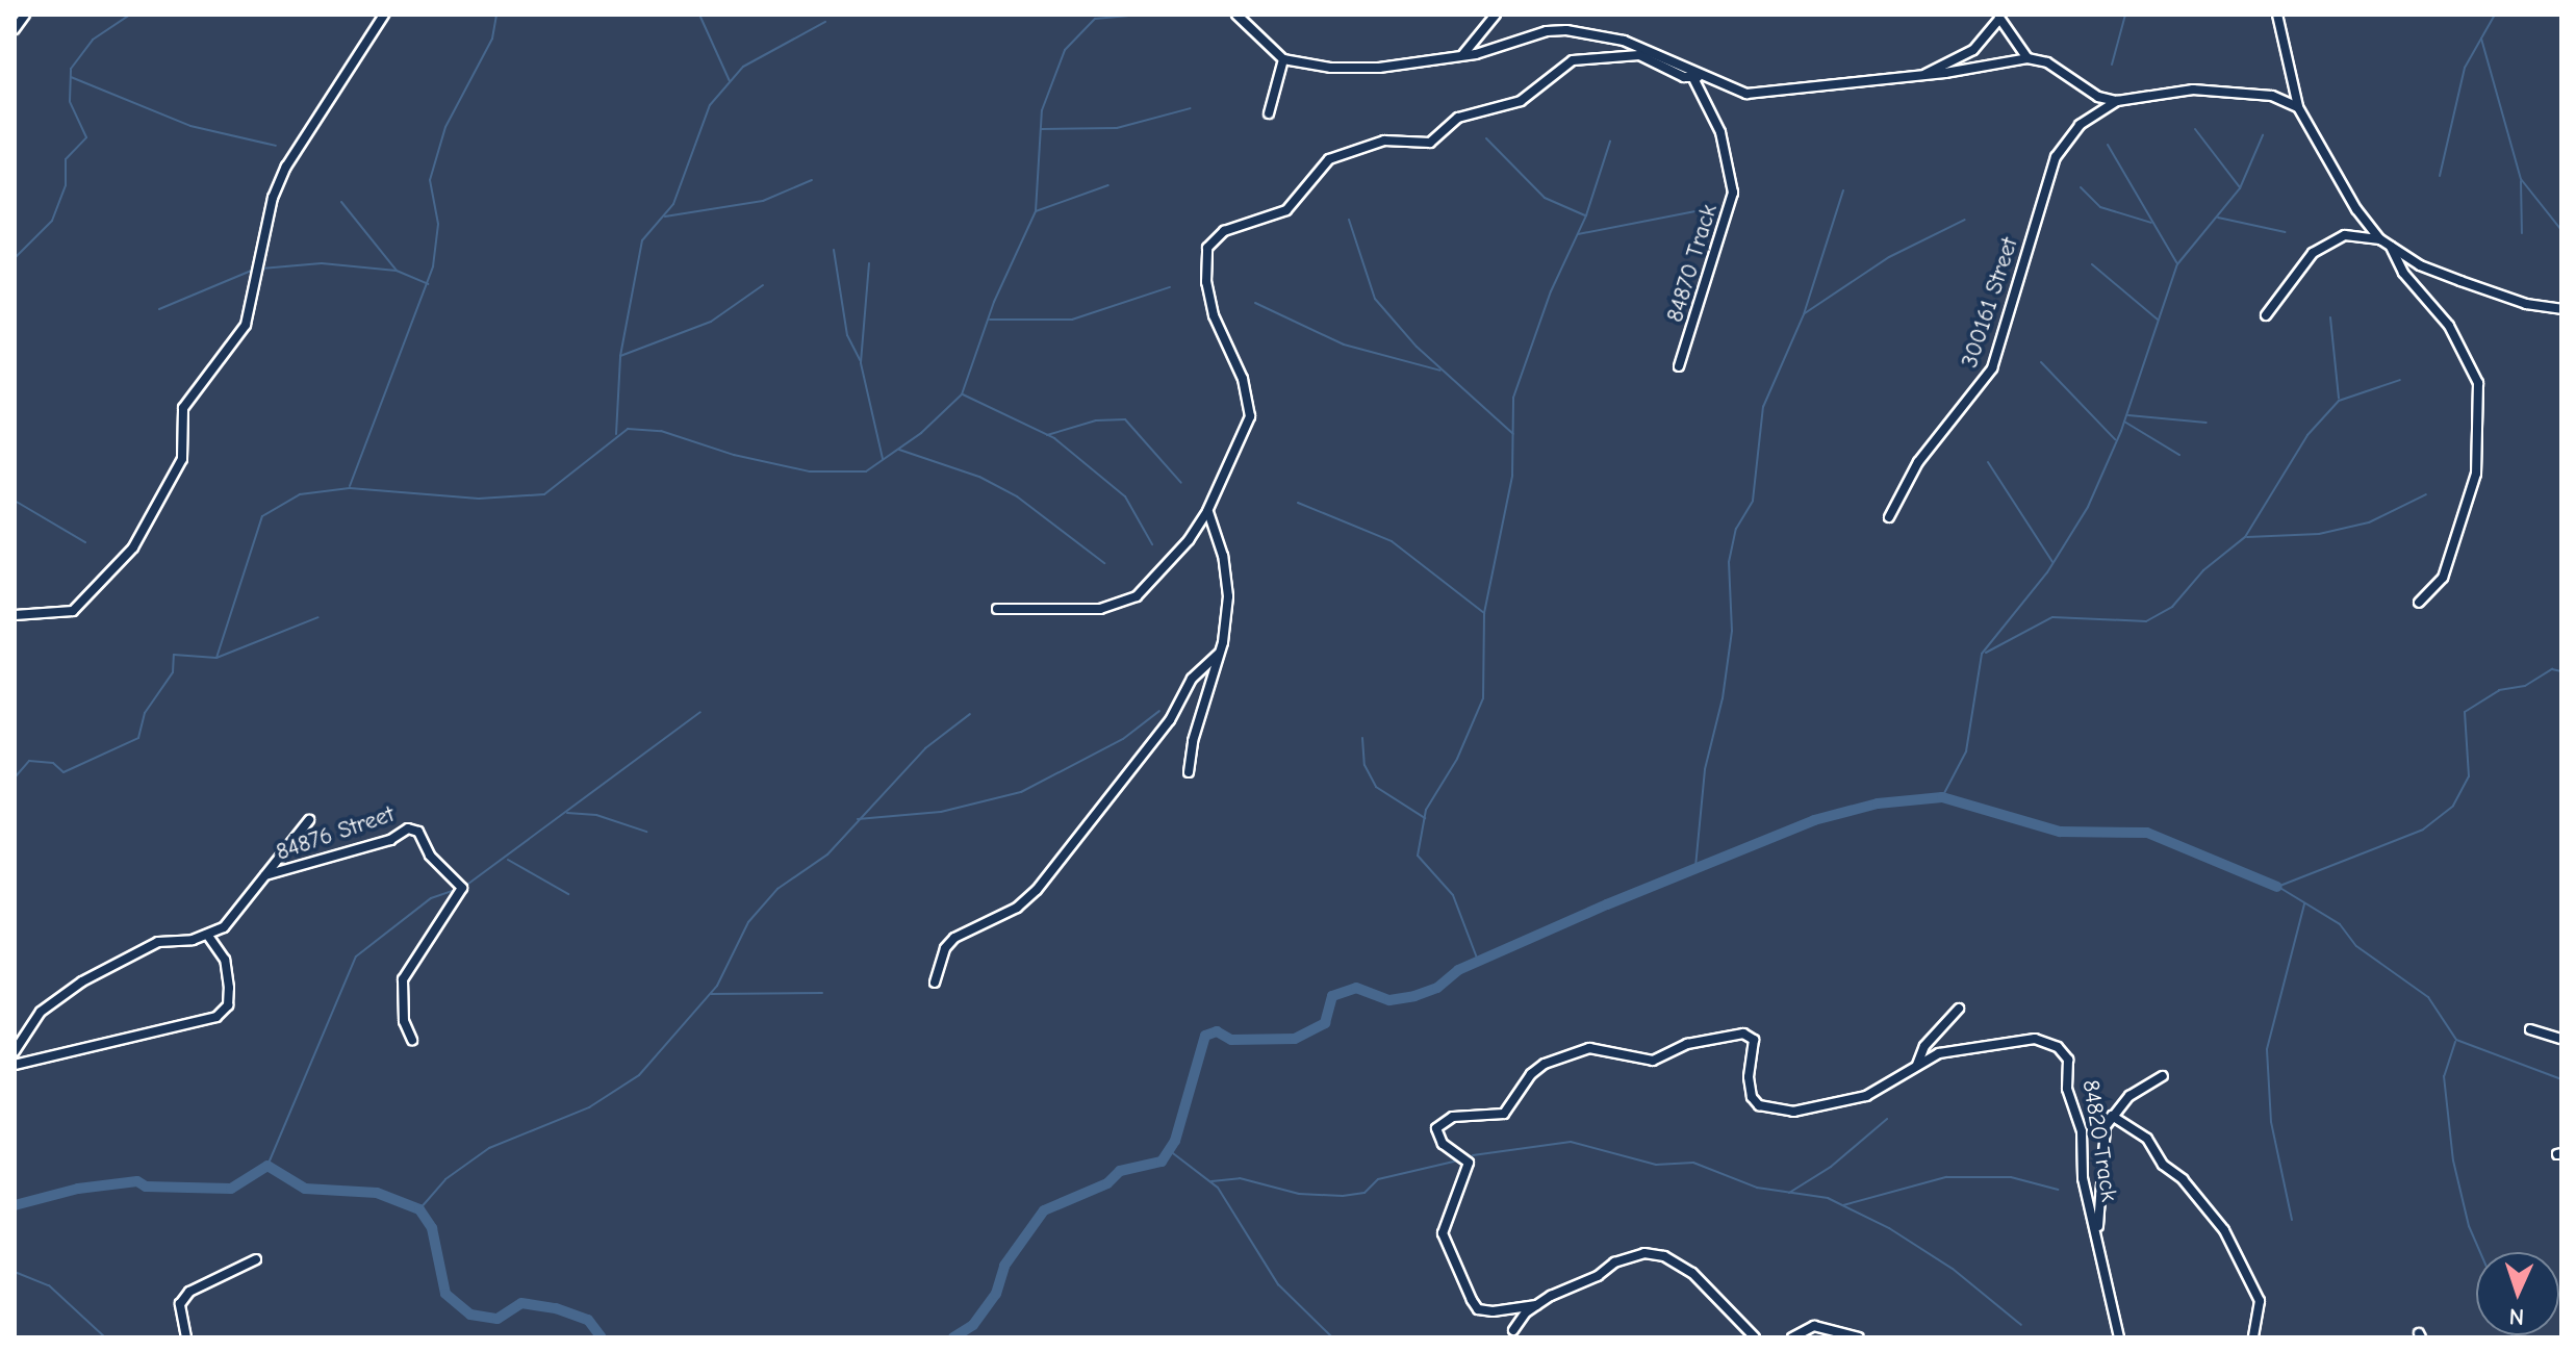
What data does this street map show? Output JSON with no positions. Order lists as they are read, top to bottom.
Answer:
{
  "streets": {
    "street": [
      "84870 Track",
      "300161 Street",
      "84876 Street",
      "84820 Track"
    ]
  },
  "north": "bottom"
}
